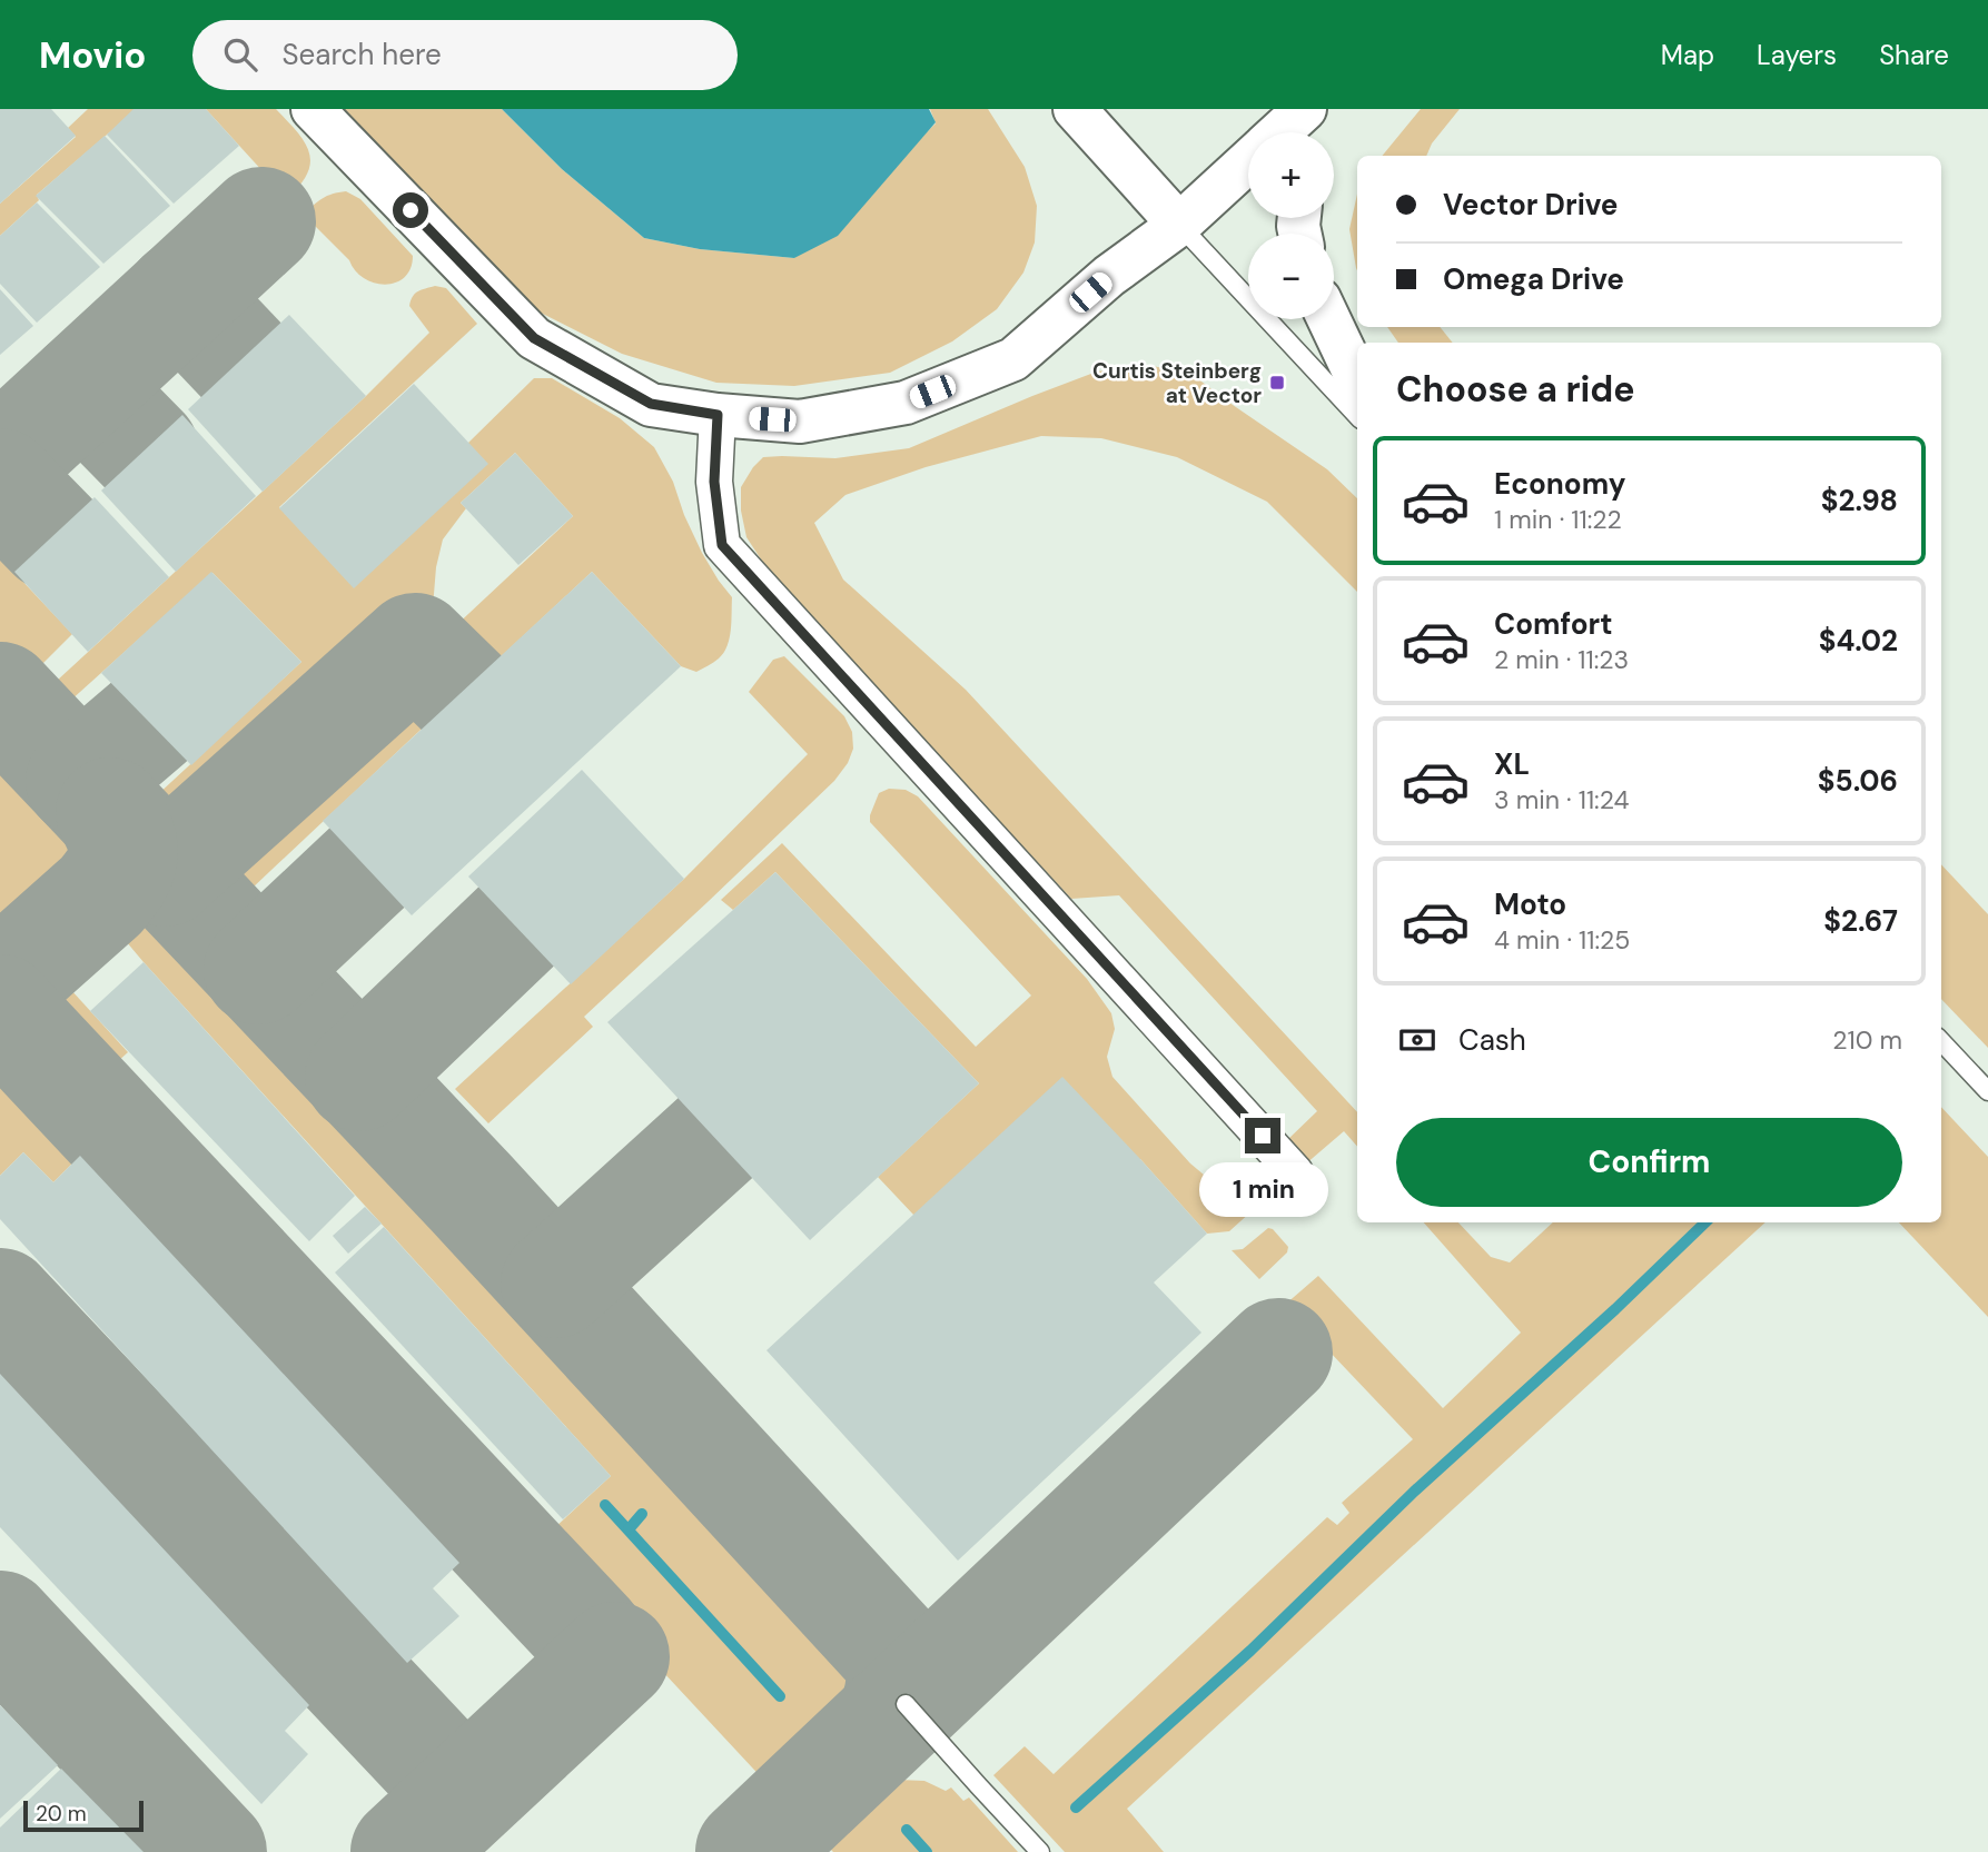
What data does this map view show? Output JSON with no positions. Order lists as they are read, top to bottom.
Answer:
{
  "places": {
    "transit": ["Curtis Steinberg at Vector"]
  },
  "scale_bar": "20 m",
  "page": {
    "header": "Movio",
    "search": "Search here",
    "nav": ["Map", "Layers", "Share"],
    "map_buttons": ["+", "−"],
    "banner": ["Vector Drive", "Omega Drive"],
    "heading": "Choose a ride",
    "list": [
      {
        "name": "Economy",
        "note": "1 min · 11:22",
        "value": "$2.98"
      },
      {
        "name": "Comfort",
        "note": "2 min · 11:23",
        "value": "$4.02"
      },
      {
        "name": "XL",
        "note": "3 min · 11:24",
        "value": "$5.06"
      },
      {
        "name": "Moto",
        "note": "4 min · 11:25",
        "value": "$2.67"
      }
    ],
    "pay": ["Cash", "210 m"],
    "buttons": "Confirm",
    "bubble": "1 min",
    "scale": "20 m"
  }
}
